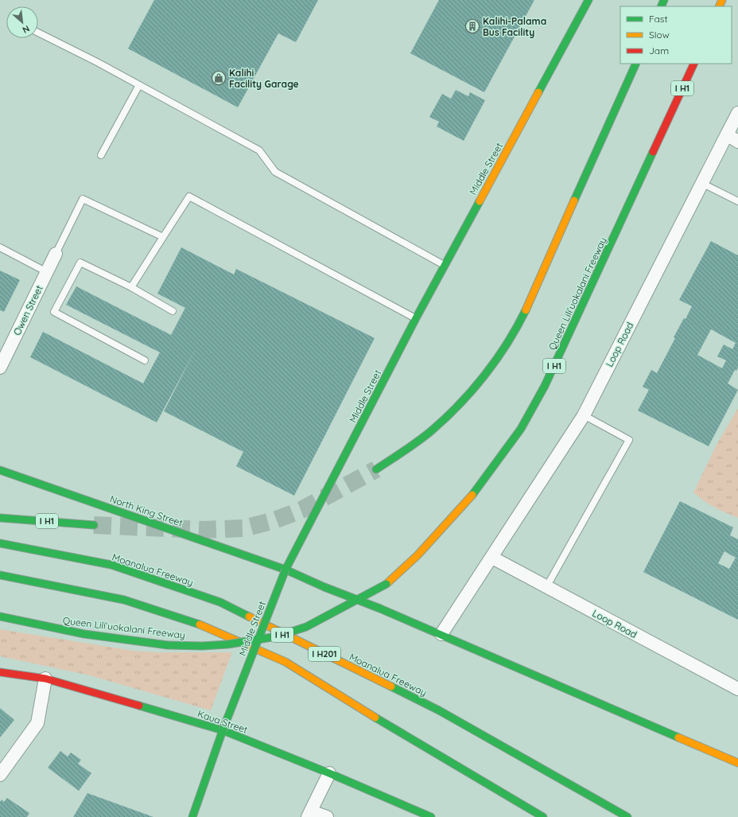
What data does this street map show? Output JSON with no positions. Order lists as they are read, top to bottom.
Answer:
{
  "streets": {
    "main road": [
      "I H1",
      "Middle Street",
      "Queen Liliʻuokalani Freeway",
      "North King Street",
      "Moanalua Freeway",
      "I H201",
      "Kaua Street"
    ],
    "street": ["Owen Street", "Loop Road"]
  },
  "crossings": [
    ["Middle Street", "North King Street"],
    ["Middle Street", "Kaua Street"],
    ["Loop Road", "North King Street"]
  ],
  "places": {
    "building": ["Kalihi-Palama Bus Facility"],
    "shop": ["Kalihi Facility Garage"]
  },
  "legend": ["Fast", "Slow", "Jam"],
  "north": "bottom right"
}
